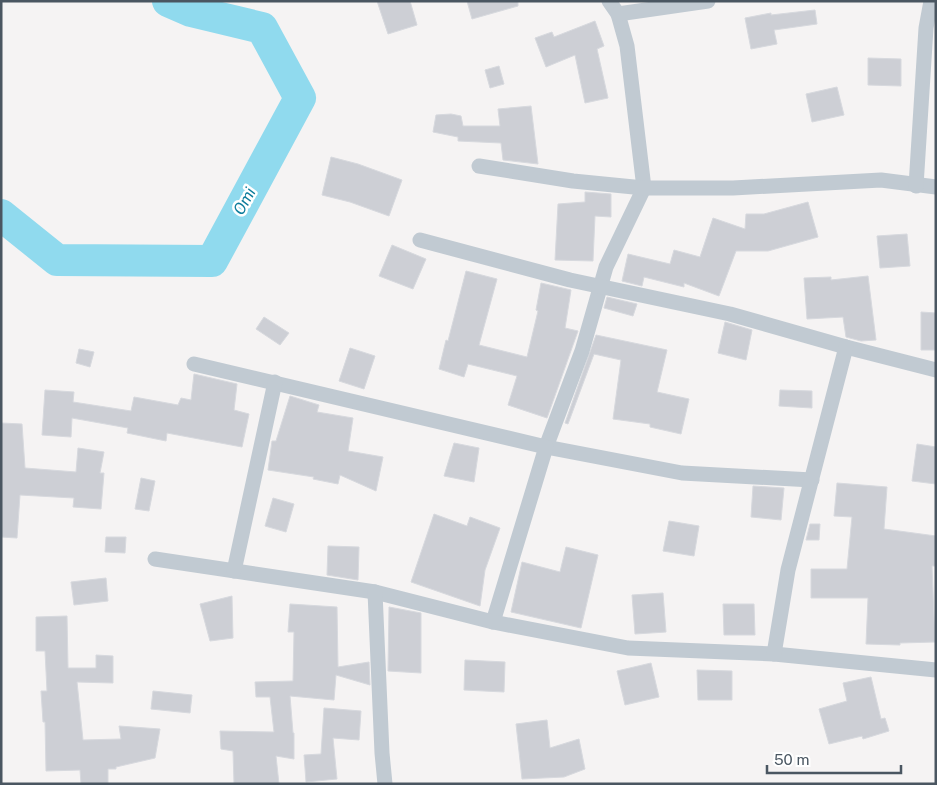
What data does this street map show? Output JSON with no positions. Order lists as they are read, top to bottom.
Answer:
{
  "water": ["Omi"],
  "scale_bar": "50 m"
}
